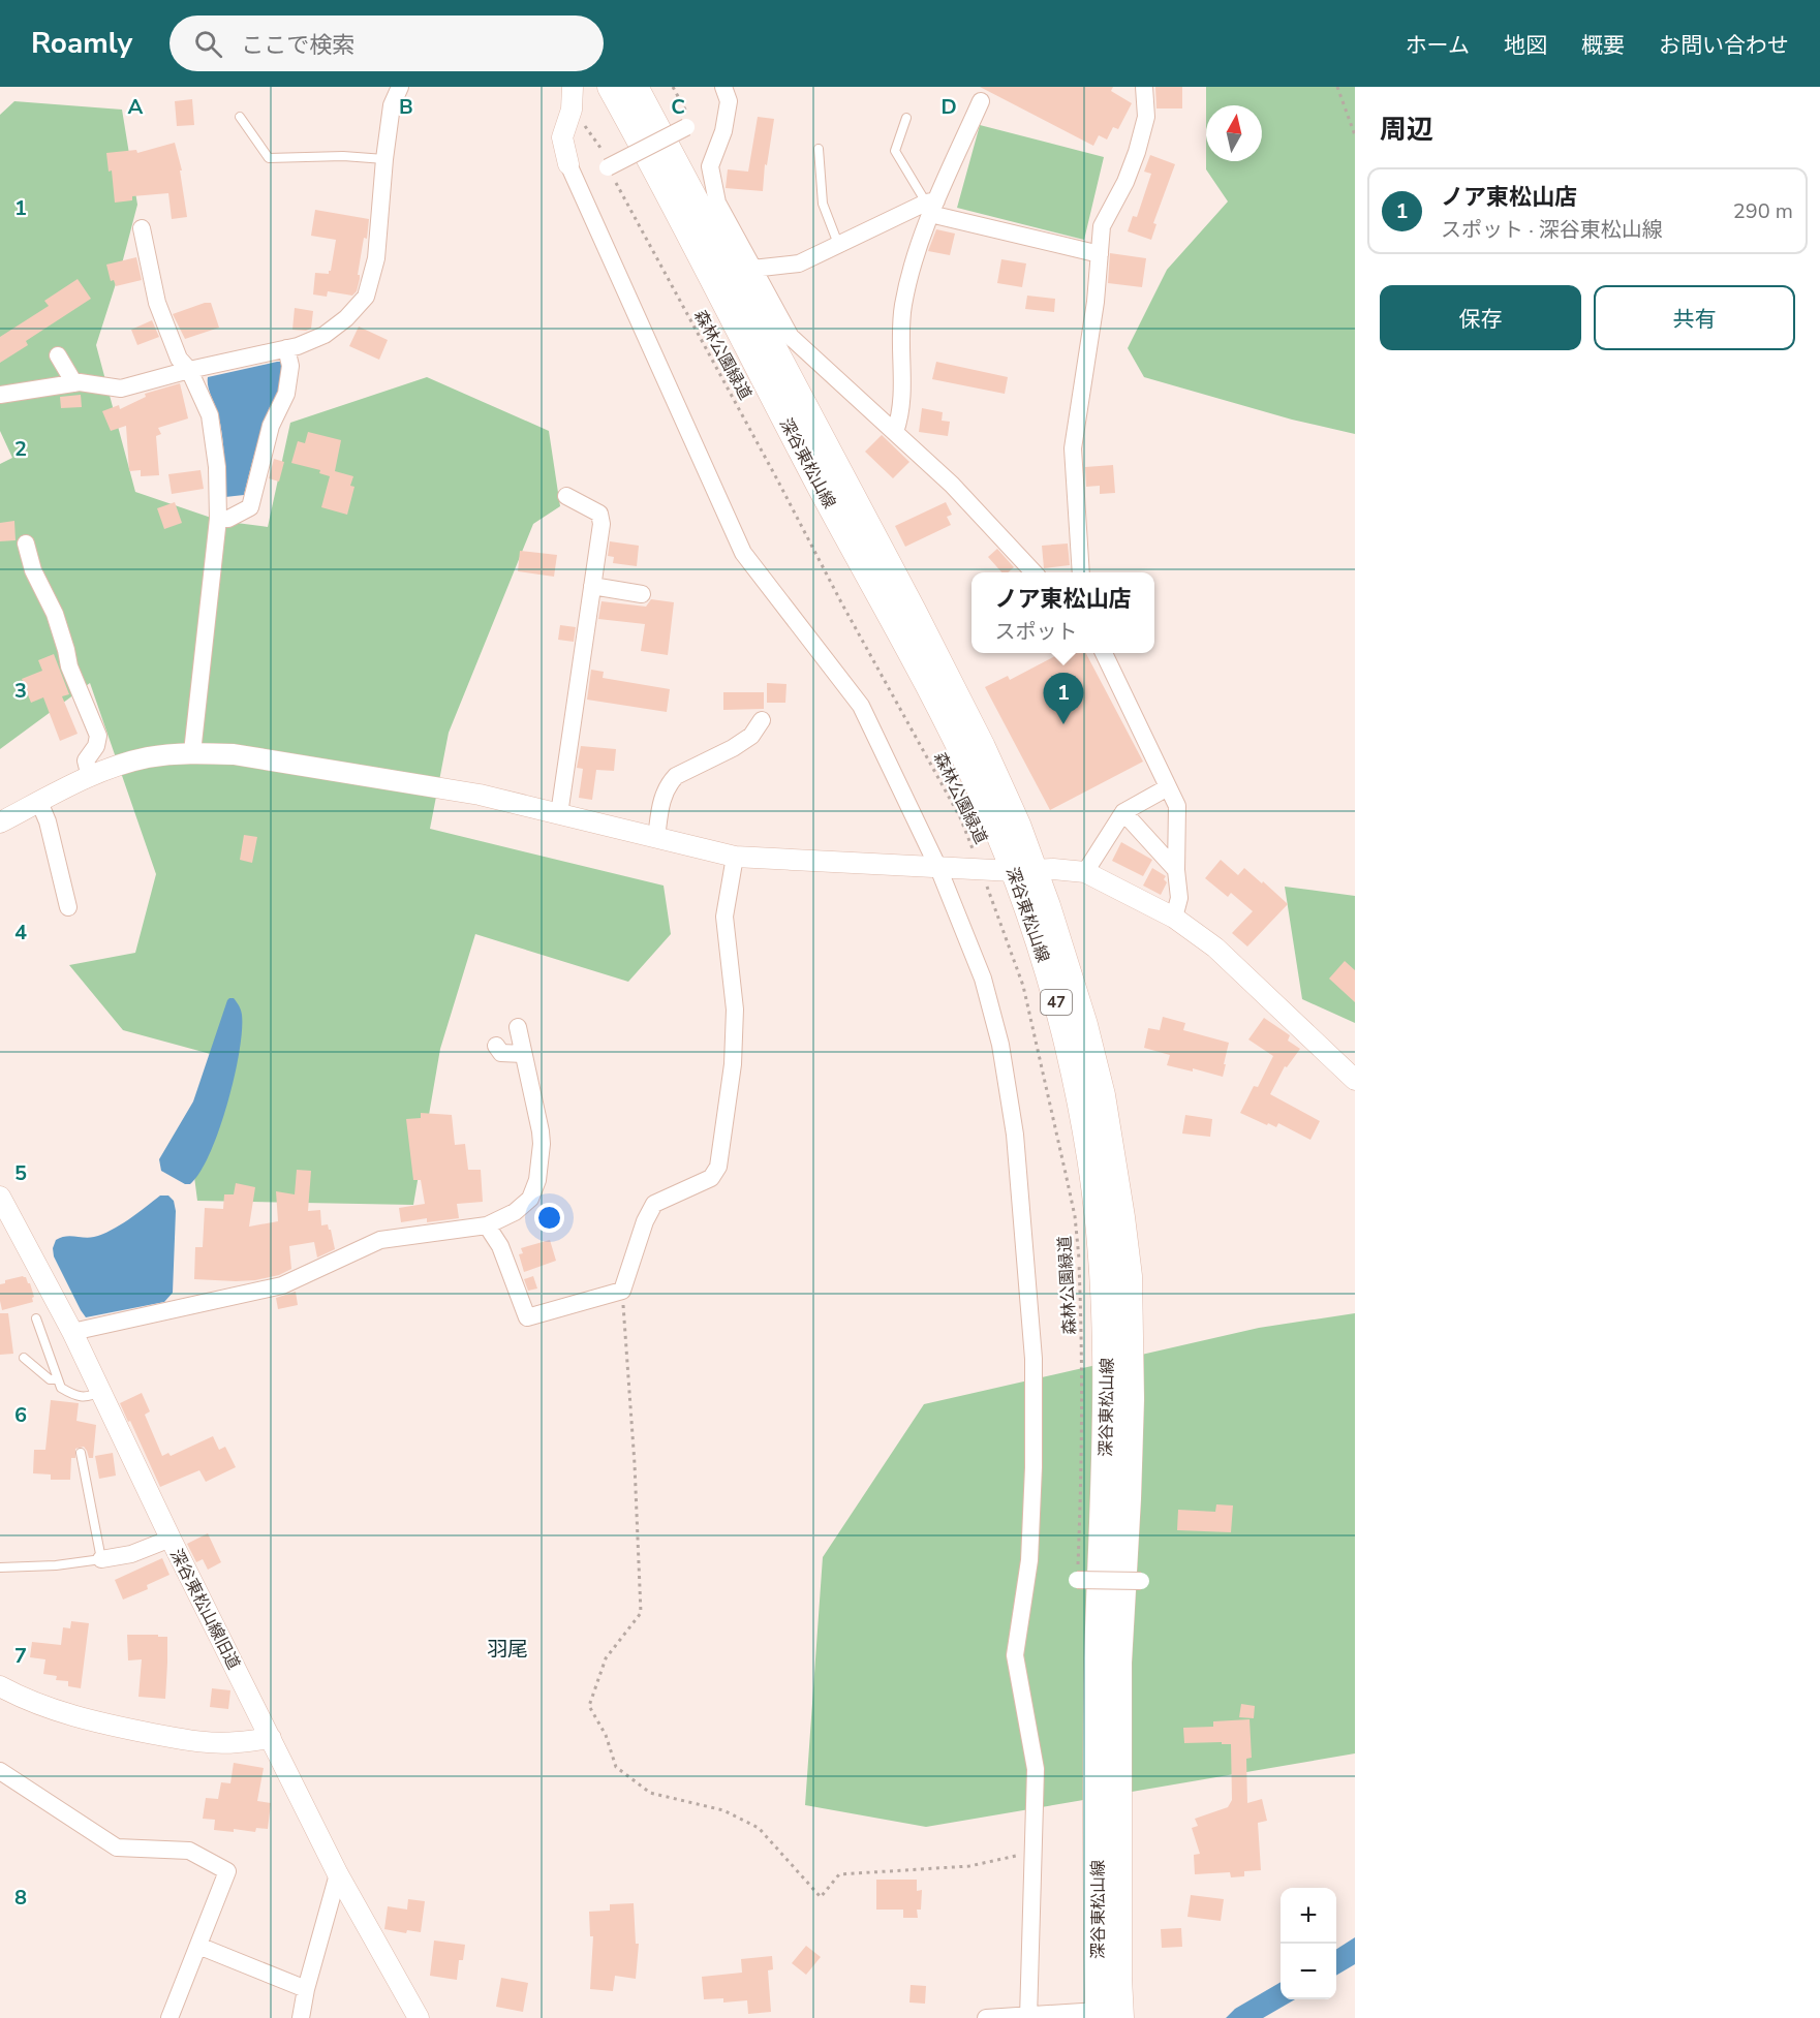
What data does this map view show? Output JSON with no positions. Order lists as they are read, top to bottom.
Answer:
{
  "streets": {
    "main road": ["深谷東松山線", "47"],
    "street": ["深谷東松山線旧道"],
    "path": ["森林公園緑道"]
  },
  "districts": ["羽尾"],
  "north": "top",
  "page": {
    "header": "Roamly",
    "search": "ここで検索",
    "nav": [
      "ホーム",
      "地図",
      "概要",
      "お問い合わせ"
    ],
    "heading": "周辺",
    "list": [
      {
        "mark": "1",
        "name": "ノア東松山店",
        "note": "スポット · 深谷東松山線",
        "value": "290 m"
      }
    ],
    "buttons": ["保存", "共有"],
    "popup": ["ノア東松山店", "スポット"],
    "pins": "1",
    "map_buttons": ["+", "−"]
  },
  "grid": {
    "columns": [
      "A",
      "B",
      "C",
      "D"
    ],
    "rows": [
      "1",
      "2",
      "3",
      "4",
      "5",
      "6",
      "7",
      "8"
    ]
  }
}
